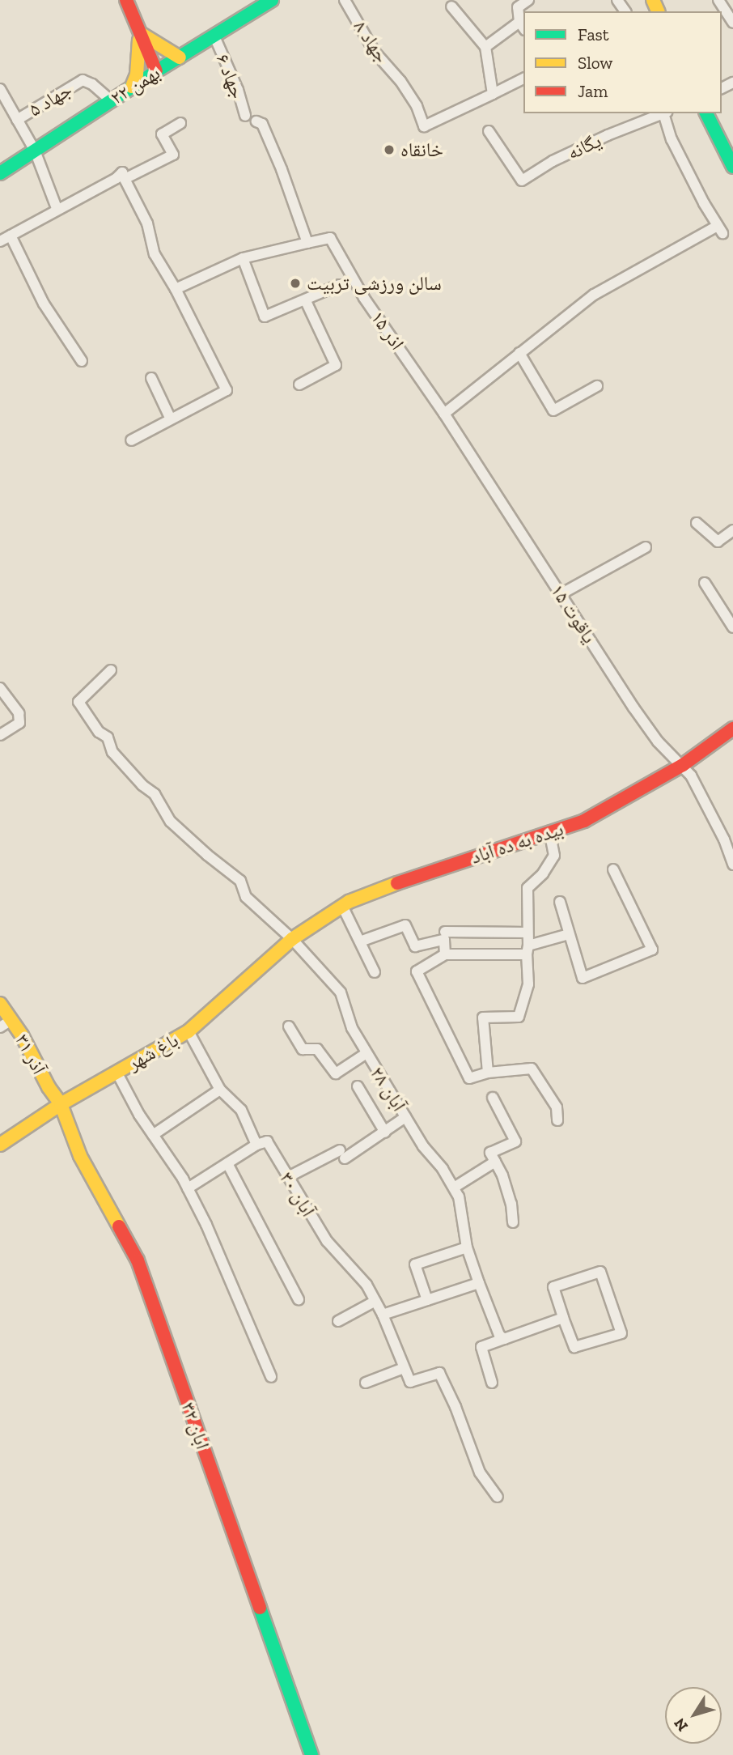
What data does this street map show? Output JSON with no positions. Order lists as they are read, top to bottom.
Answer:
{
  "streets": {
    "main road": [
      "۲۲ بهمن",
      "بیده به ده آباد",
      "باغ شهر",
      "آذر ۳۱",
      "ابان ۳۲"
    ],
    "street": [
      "جهاد ۸",
      "جهاد ۶",
      "جهاد ۵",
      "یگانه",
      "اذر ۱۵",
      "یاقوت ۱۵",
      "آبان ۲۸",
      "آبان ۳۰"
    ]
  },
  "crossings": [
    ["جهاد ۶", "۲۲ بهمن"],
    ["۲۲ بهمن", "جهاد ۵"],
    ["اذر ۱۵", "یاقوت ۱۵"],
    ["یاقوت ۱۵", "بیده به ده آباد"],
    ["بیده به ده آباد", "باغ شهر"],
    ["بیده به ده آباد", "آبان ۲۸"],
    ["باغ شهر", "آذر ۳۱"],
    ["باغ شهر", "آبان ۲۸"],
    ["باغ شهر", "ابان ۳۲"],
    ["آذر ۳۱", "ابان ۳۲"]
  ],
  "places": ["خانقاه", "سالن ورزشی تربیت"],
  "legend": ["Fast", "Slow", "Jam"],
  "north": "bottom left"
}
